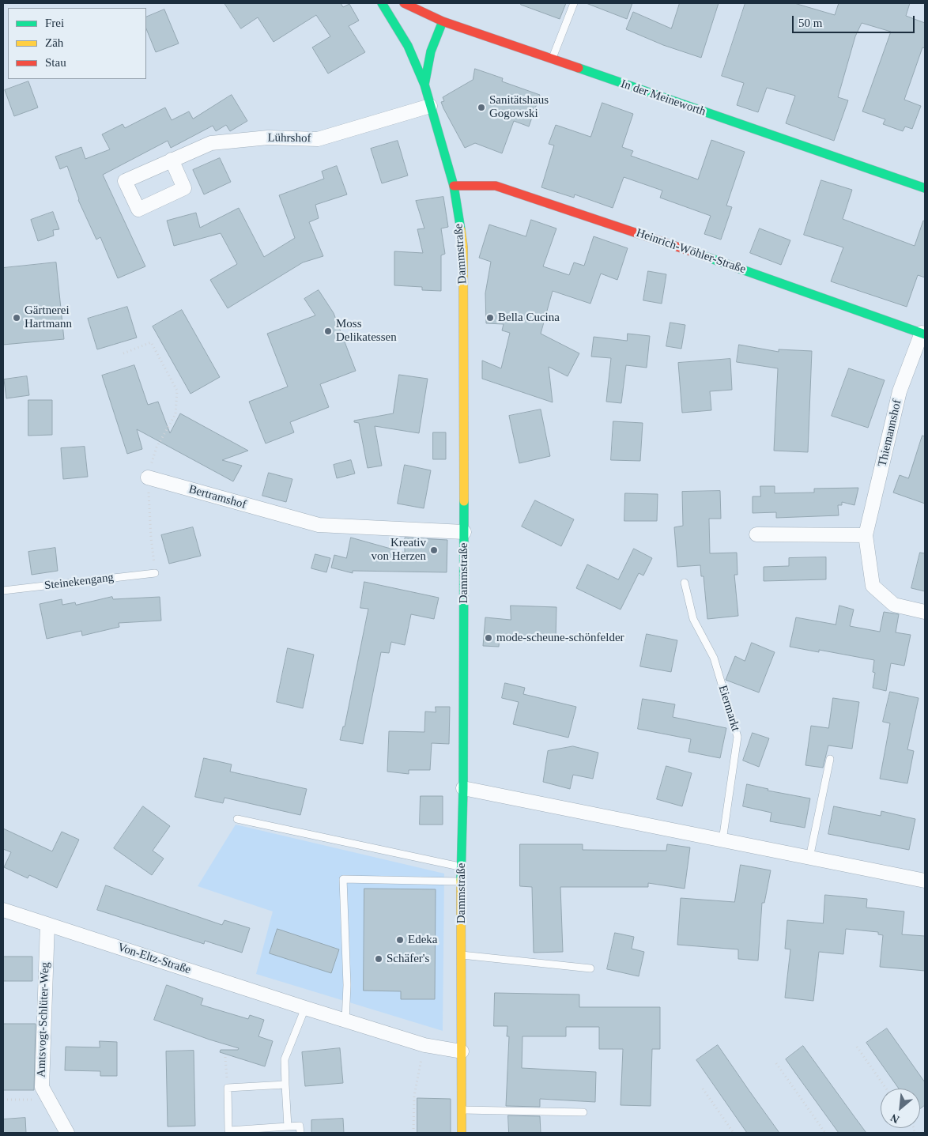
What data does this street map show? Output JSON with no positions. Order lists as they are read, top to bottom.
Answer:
{
  "streets": {
    "main road": ["In der Meineworth", "Heinrich-Wöhler-Straße", "Dammstraße"],
    "street": [
      "Lührshof",
      "Thiemannshof",
      "Bertramshof",
      "Von-Eltz-Straße",
      "Amtsvogt-Schlüter-Weg"
    ],
    "lane": ["Steinekengang", "Eiermarkt"]
  },
  "crossings": [
    ["In der Meineworth", "Dammstraße"],
    ["Lührshof", "Dammstraße"],
    ["Heinrich-Wöhler-Straße", "Dammstraße"],
    ["Heinrich-Wöhler-Straße", "Thiemannshof"],
    ["Dammstraße", "Bertramshof"],
    ["Dammstraße", "Von-Eltz-Straße"],
    ["Von-Eltz-Straße", "Amtsvogt-Schlüter-Weg"]
  ],
  "places": [
    "Sanitätshaus Gogowski",
    "Gärtnerei Hartmann",
    "Bella Cucina",
    "Moss Delikatessen",
    "Kreativ von Herzen",
    "mode-scheune-schönfelder",
    "Edeka",
    "Schäfer's"
  ],
  "legend": ["Frei", "Zäh", "Stau"],
  "scale_bar": "50 m",
  "north": "bottom left"
}
